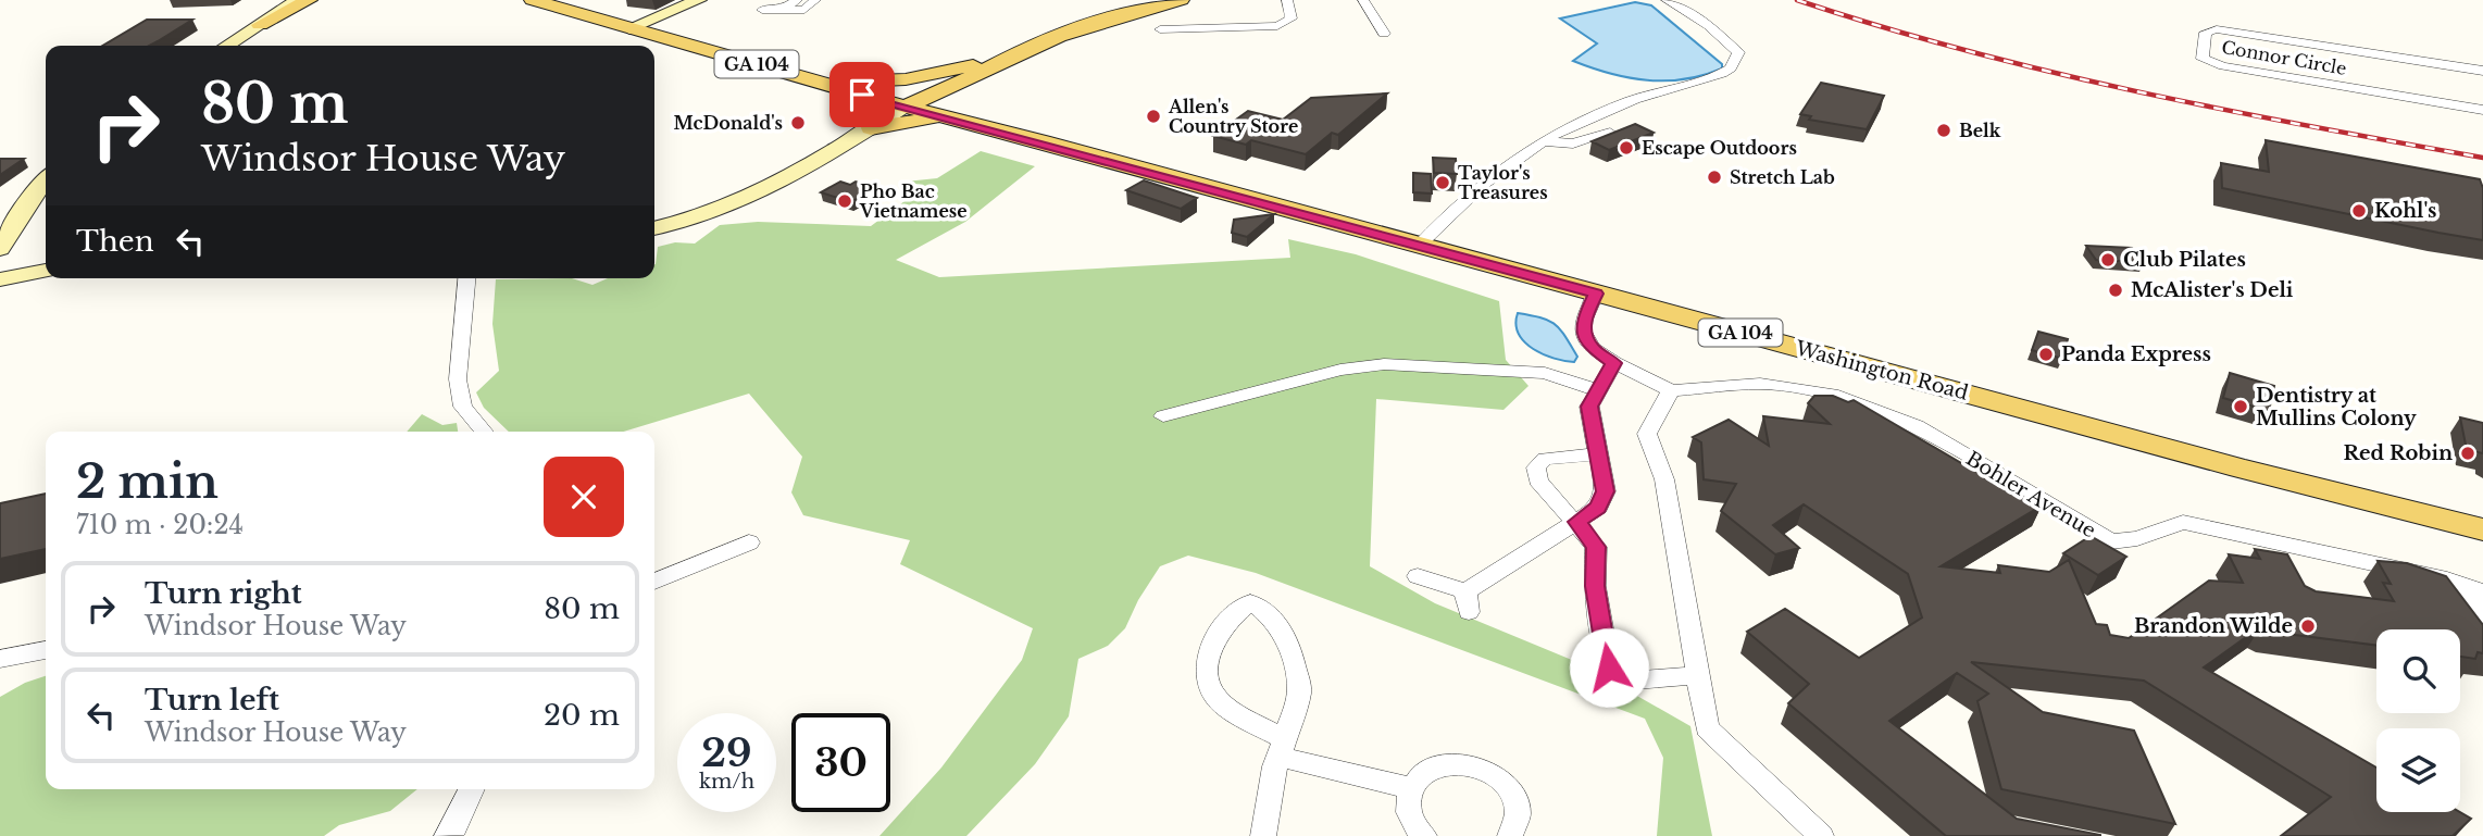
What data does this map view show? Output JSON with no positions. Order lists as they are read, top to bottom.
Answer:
{
  "streets": {
    "main road": ["GA 104", "Washington Road"],
    "street": ["Connor Circle", "Bohler Avenue"]
  },
  "crossings": [
    ["Washington Road", "Bohler Avenue"]
  ],
  "places": [
    "Allen's Country Store",
    "McDonald's",
    "Belk",
    "Escape Outdoors",
    "Stretch Lab",
    "Taylor's Treasures",
    "Pho Bac Vietnamese",
    "Kohl's",
    "Club Pilates",
    "McAlister's Deli",
    "Panda Express",
    "Dentistry at Mullins Colony",
    "Red Robin",
    "Brandon Wilde"
  ],
  "page": {
    "turn": ["80 m", "Windsor House Way"],
    "then": "Then",
    "heading": ["2 min", "710 m · 20:24"],
    "list": [
      {
        "name": "Turn right",
        "note": "Windsor House Way",
        "value": "80 m"
      },
      {
        "name": "Turn left",
        "note": "Windsor House Way",
        "value": "20 m"
      }
    ],
    "speed": "29 km/h",
    "limit": "30"
  }
}
